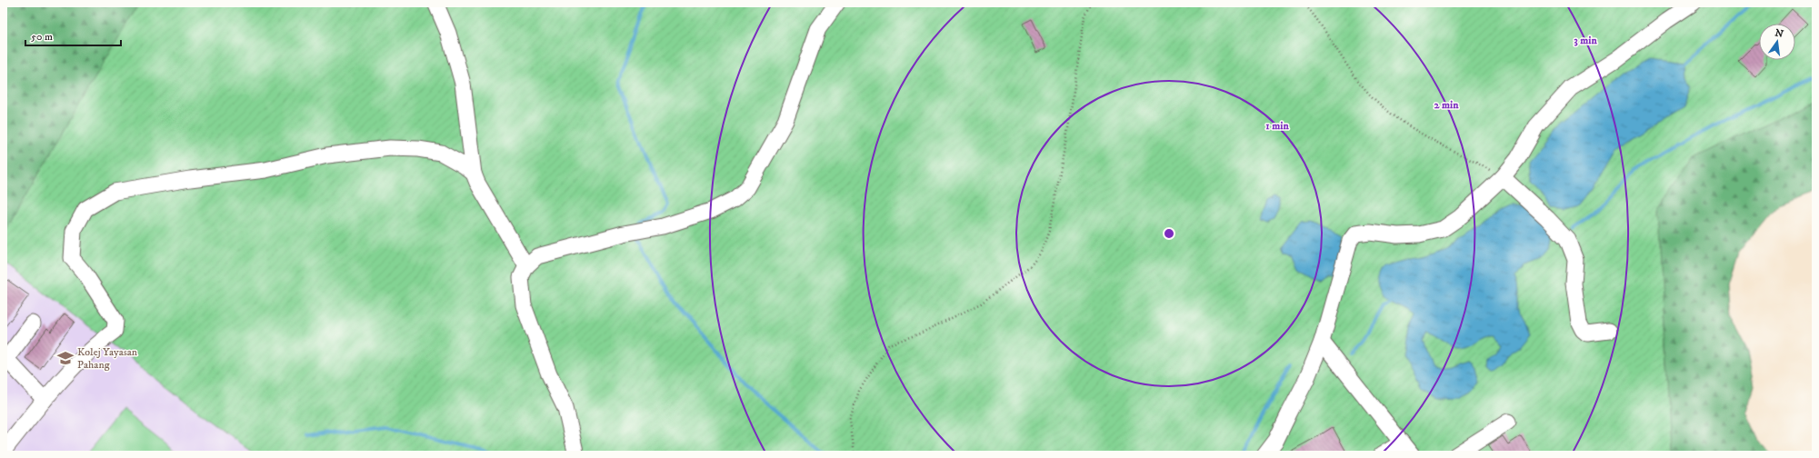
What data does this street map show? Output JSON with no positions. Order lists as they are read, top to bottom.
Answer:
{
  "places": {
    "school or university": ["Kolej Yayasan Pahang"]
  },
  "scale_bar": "50 m",
  "north": "top",
  "rings": ["3 min", "2 min", "1 min"]
}
